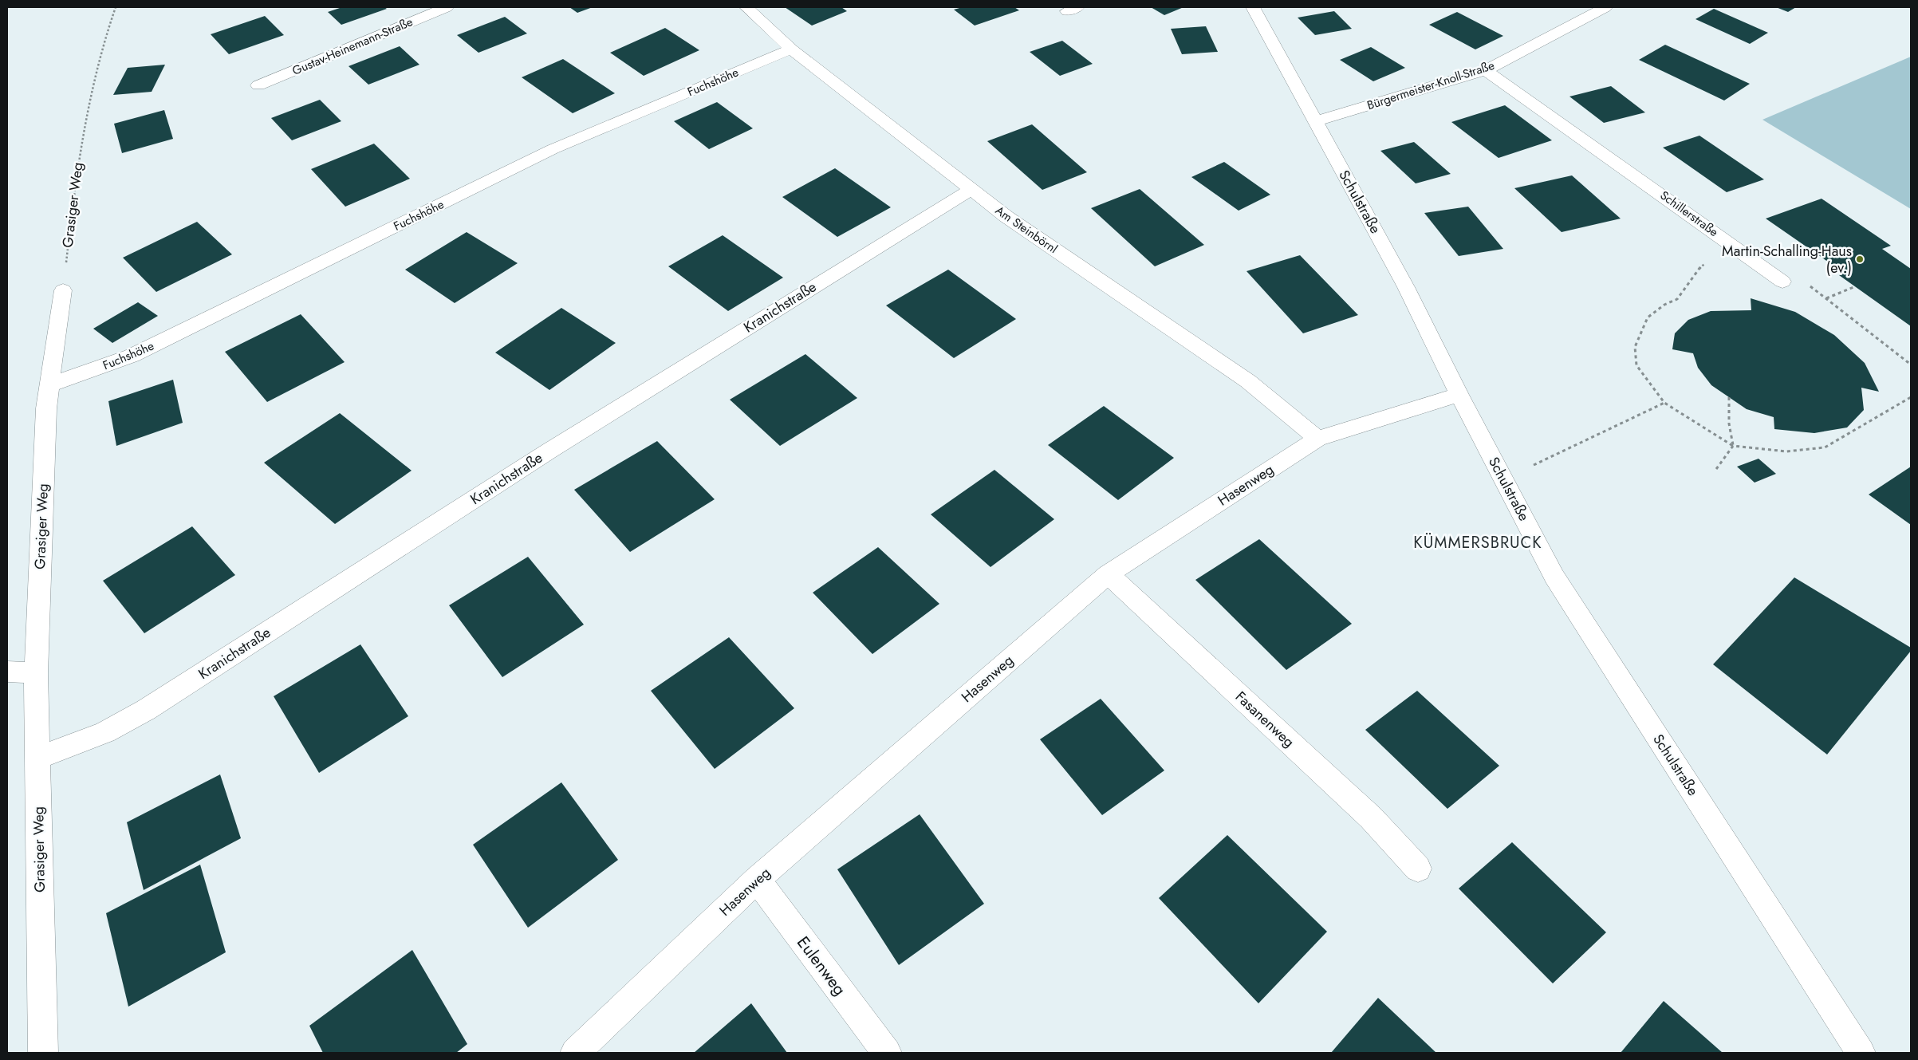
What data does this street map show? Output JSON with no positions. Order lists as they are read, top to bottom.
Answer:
{
  "streets": {
    "street": [
      "Gustav-Heinemann-Straße",
      "Fuchshöhe",
      "Bürgermeister-Knoll-Straße",
      "Schulstraße",
      "Grasiger Weg",
      "Schillerstraße",
      "Am Steinbörnl",
      "Kranichstraße",
      "Hasenweg",
      "Fasanenweg",
      "Eulenweg"
    ]
  },
  "crossings": [
    ["Fuchshöhe", "Grasiger Weg"],
    ["Fuchshöhe", "Am Steinbörnl"],
    ["Bürgermeister-Knoll-Straße", "Schulstraße"],
    ["Bürgermeister-Knoll-Straße", "Schillerstraße"],
    ["Schulstraße", "Hasenweg"],
    ["Grasiger Weg", "Kranichstraße"],
    ["Am Steinbörnl", "Kranichstraße"],
    ["Am Steinbörnl", "Hasenweg"],
    ["Hasenweg", "Fasanenweg"],
    ["Hasenweg", "Eulenweg"]
  ],
  "districts": ["KÜMMERSBRUCK"],
  "places": ["Martin-Schalling-Haus (ev.)"]
}
